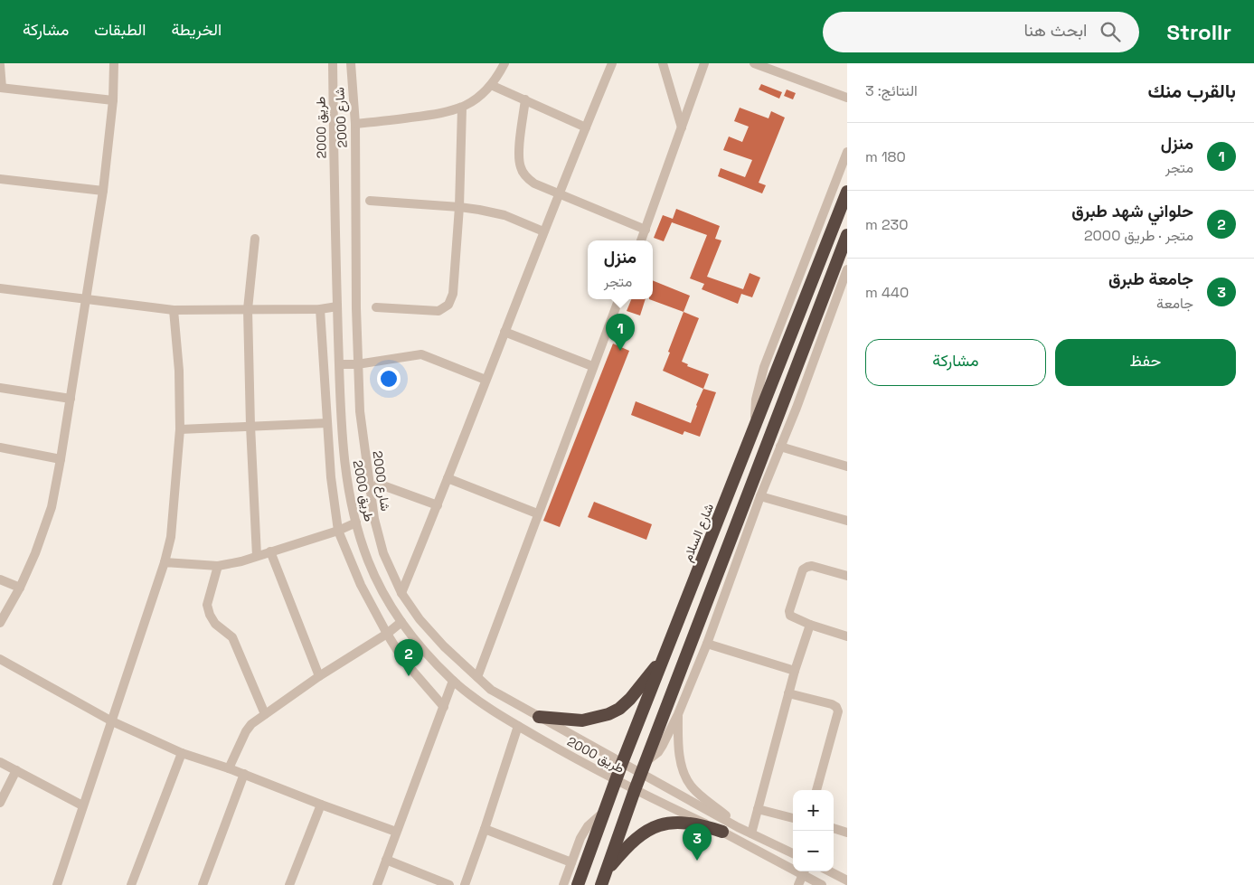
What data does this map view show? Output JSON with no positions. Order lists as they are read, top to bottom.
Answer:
{
  "streets": {
    "highway": ["شارع السلام"],
    "street": ["شارع 2000", "طريق 2000"]
  },
  "crossings": [
    ["شارع 2000", "شارع السلام"],
    ["طريق 2000", "شارع السلام"]
  ],
  "page": {
    "header": "Strollr",
    "search": "ابحث هنا",
    "nav": ["الخريطة", "الطبقات", "مشاركة"],
    "heading": ["بالقرب منك", "النتائج: 3"],
    "list": [
      {
        "mark": "1",
        "name": "منزل",
        "note": "متجر",
        "value": "180 m"
      },
      {
        "mark": "2",
        "name": "حلواني شهد طبرق",
        "note": "متجر · طريق 2000",
        "value": "230 m"
      },
      {
        "mark": "3",
        "name": "جامعة طبرق",
        "note": "جامعة",
        "value": "440 m"
      }
    ],
    "popup": ["منزل", "متجر"],
    "pins": ["1", "2", "3"],
    "buttons": ["حفظ", "مشاركة"],
    "map_buttons": ["+", "−"]
  }
}
